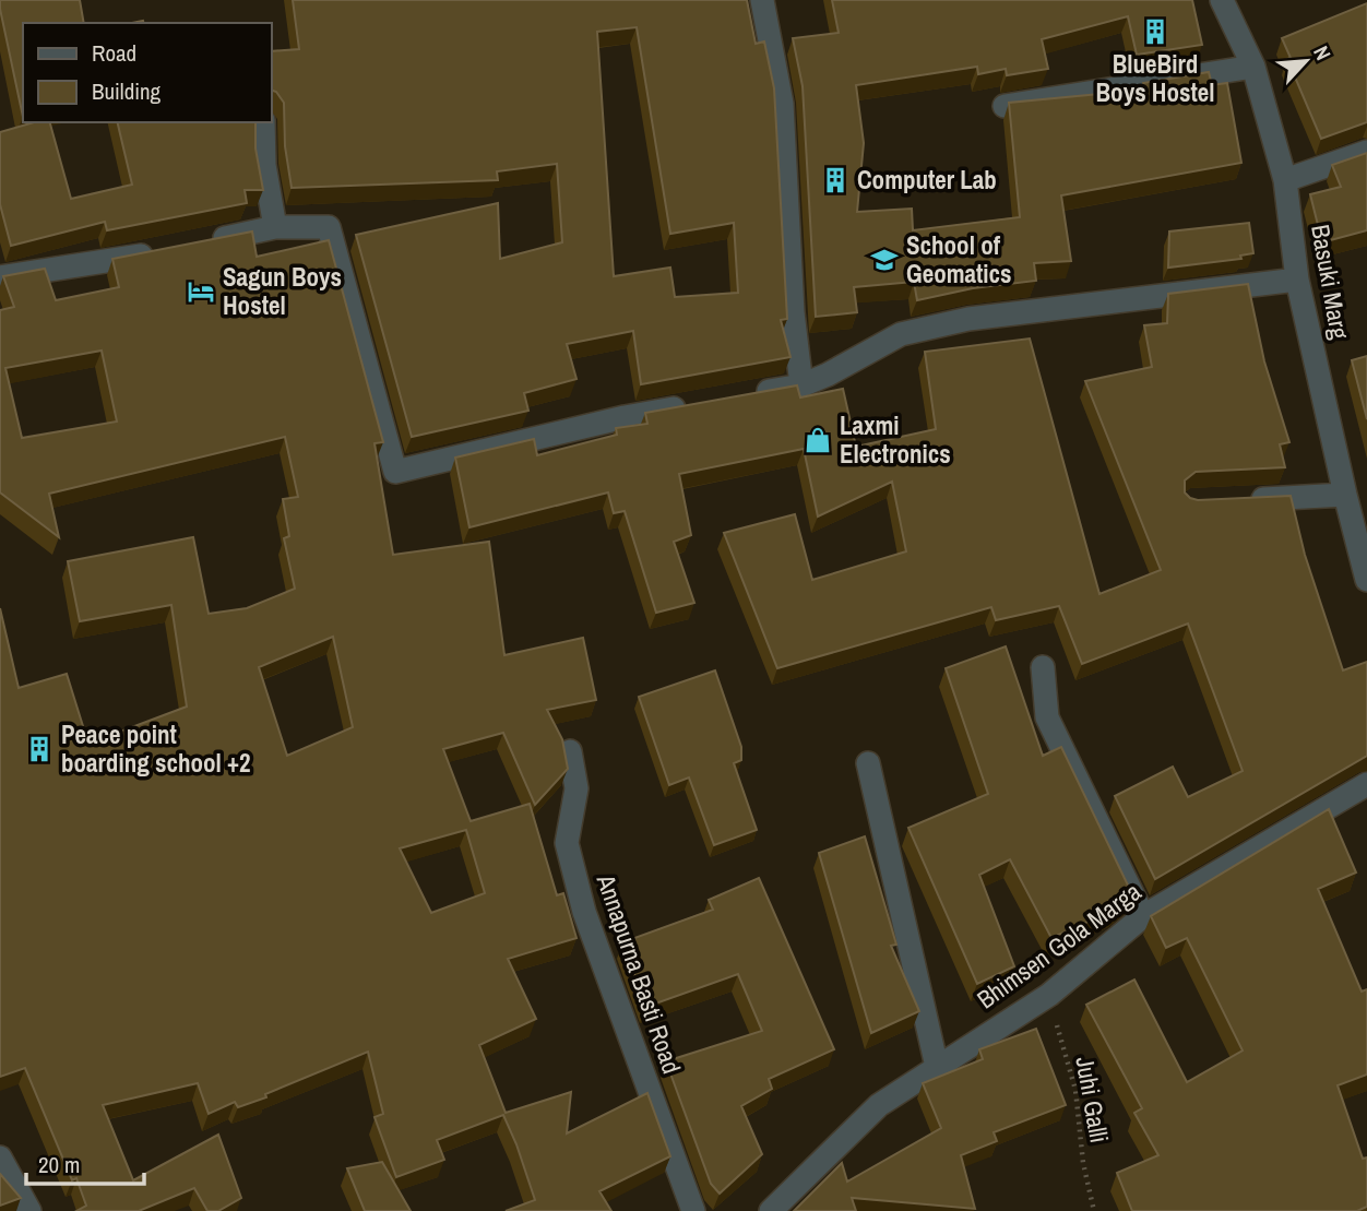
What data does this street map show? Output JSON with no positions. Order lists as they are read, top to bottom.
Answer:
{
  "streets": {
    "street": ["Basuki Marg", "Bhimsen Gola Marga", "Annapurna Basti Road"],
    "path": ["Juhi Galli"]
  },
  "crossings": [
    ["Bhimsen Gola Marga", "Juhi Galli"]
  ],
  "places": {
    "building": ["BlueBird Boys Hostel", "Computer Lab", "Peace point boarding school +2"],
    "school or university": ["School of Geomatics"],
    "hotel": ["Sagun Boys Hostel"],
    "shop": ["Laxmi Electronics"]
  },
  "legend": ["Road", "Building"],
  "scale_bar": "20 m",
  "north": "top right"
}
